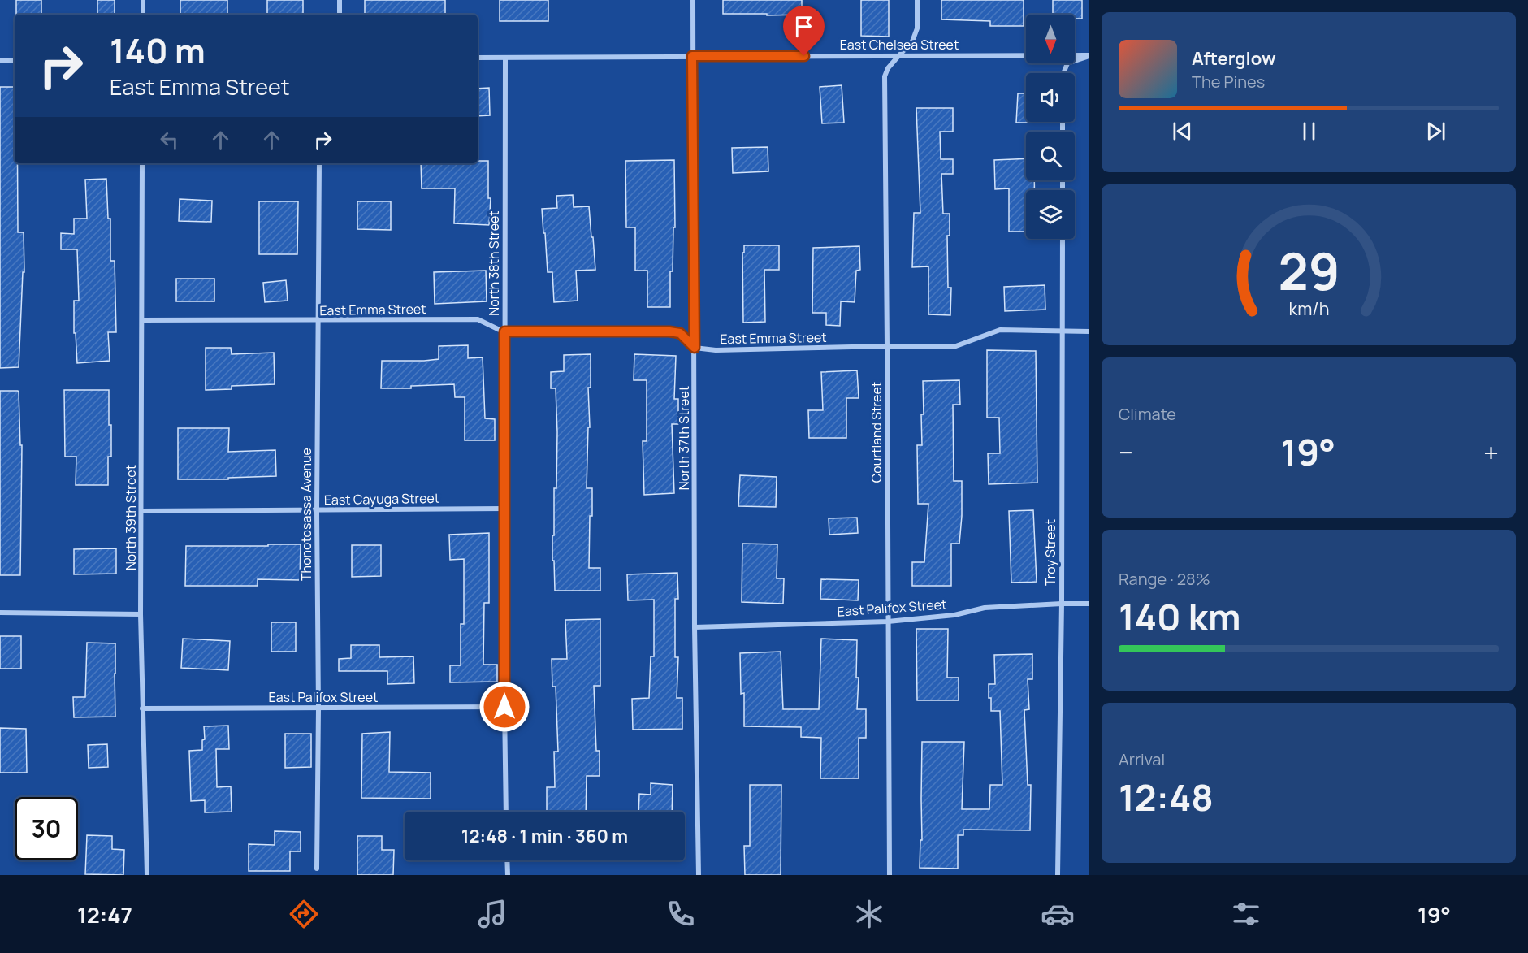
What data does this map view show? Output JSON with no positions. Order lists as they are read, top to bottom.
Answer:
{
  "streets": {
    "street": [
      "East Chelsea Street",
      "North 38th Street",
      "East Emma Street",
      "Courtland Street",
      "North 37th Street",
      "East Cayuga Street",
      "Thonotosassa Avenue",
      "North 39th Street",
      "Troy Street",
      "East Palifox Street"
    ]
  },
  "crossings": [
    ["East Chelsea Street", "North 38th Street"],
    ["East Chelsea Street", "Courtland Street"],
    ["East Chelsea Street", "North 37th Street"],
    ["North 38th Street", "East Emma Street"],
    ["North 38th Street", "East Cayuga Street"],
    ["North 38th Street", "East Palifox Street"],
    ["East Emma Street", "Courtland Street"],
    ["East Emma Street", "North 37th Street"],
    ["East Emma Street", "Thonotosassa Avenue"],
    ["East Emma Street", "North 39th Street"],
    ["East Emma Street", "Troy Street"],
    ["Courtland Street", "East Palifox Street"],
    ["North 37th Street", "East Palifox Street"],
    ["East Cayuga Street", "Thonotosassa Avenue"],
    ["East Cayuga Street", "North 39th Street"],
    ["Thonotosassa Avenue", "East Palifox Street"],
    ["North 39th Street", "East Palifox Street"],
    ["Troy Street", "East Palifox Street"]
  ],
  "north": "bottom",
  "page": {
    "turn": ["140 m", "East Emma Street"],
    "song": ["Afterglow", "The Pines"],
    "tile": [
      "Climate",
      ["Range · 28%", "140 km"],
      ["Arrival", "12:48"]
    ],
    "heat": ["−", "19°", "+"],
    "limit": "30",
    "trip": "12:48 · 1 min · 360 m",
    "tabs": ["12:47", "19°"],
    "gauge": ["29", "km/h"]
  }
}
